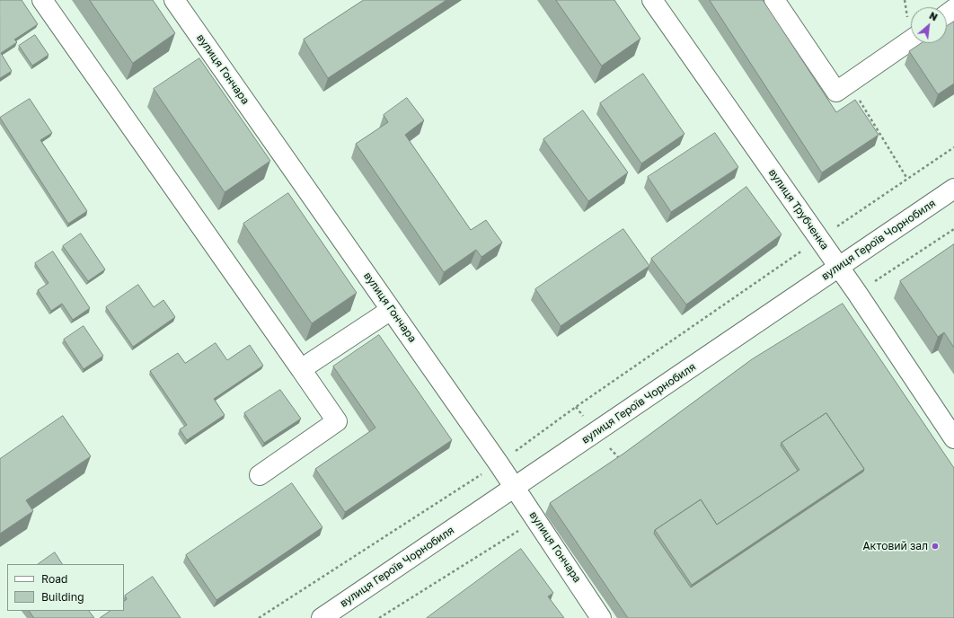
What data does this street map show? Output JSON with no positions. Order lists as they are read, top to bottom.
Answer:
{
  "streets": {
    "street": ["вулиця Гончара", "вулиця Трубченка", "вулиця Героїв Чорнобиля"]
  },
  "crossings": [
    ["вулиця Гончара", "вулиця Героїв Чорнобиля"],
    ["вулиця Трубченка", "вулиця Героїв Чорнобиля"]
  ],
  "places": ["Актовий зал"],
  "legend": ["Road", "Building"],
  "north": "top right"
}
